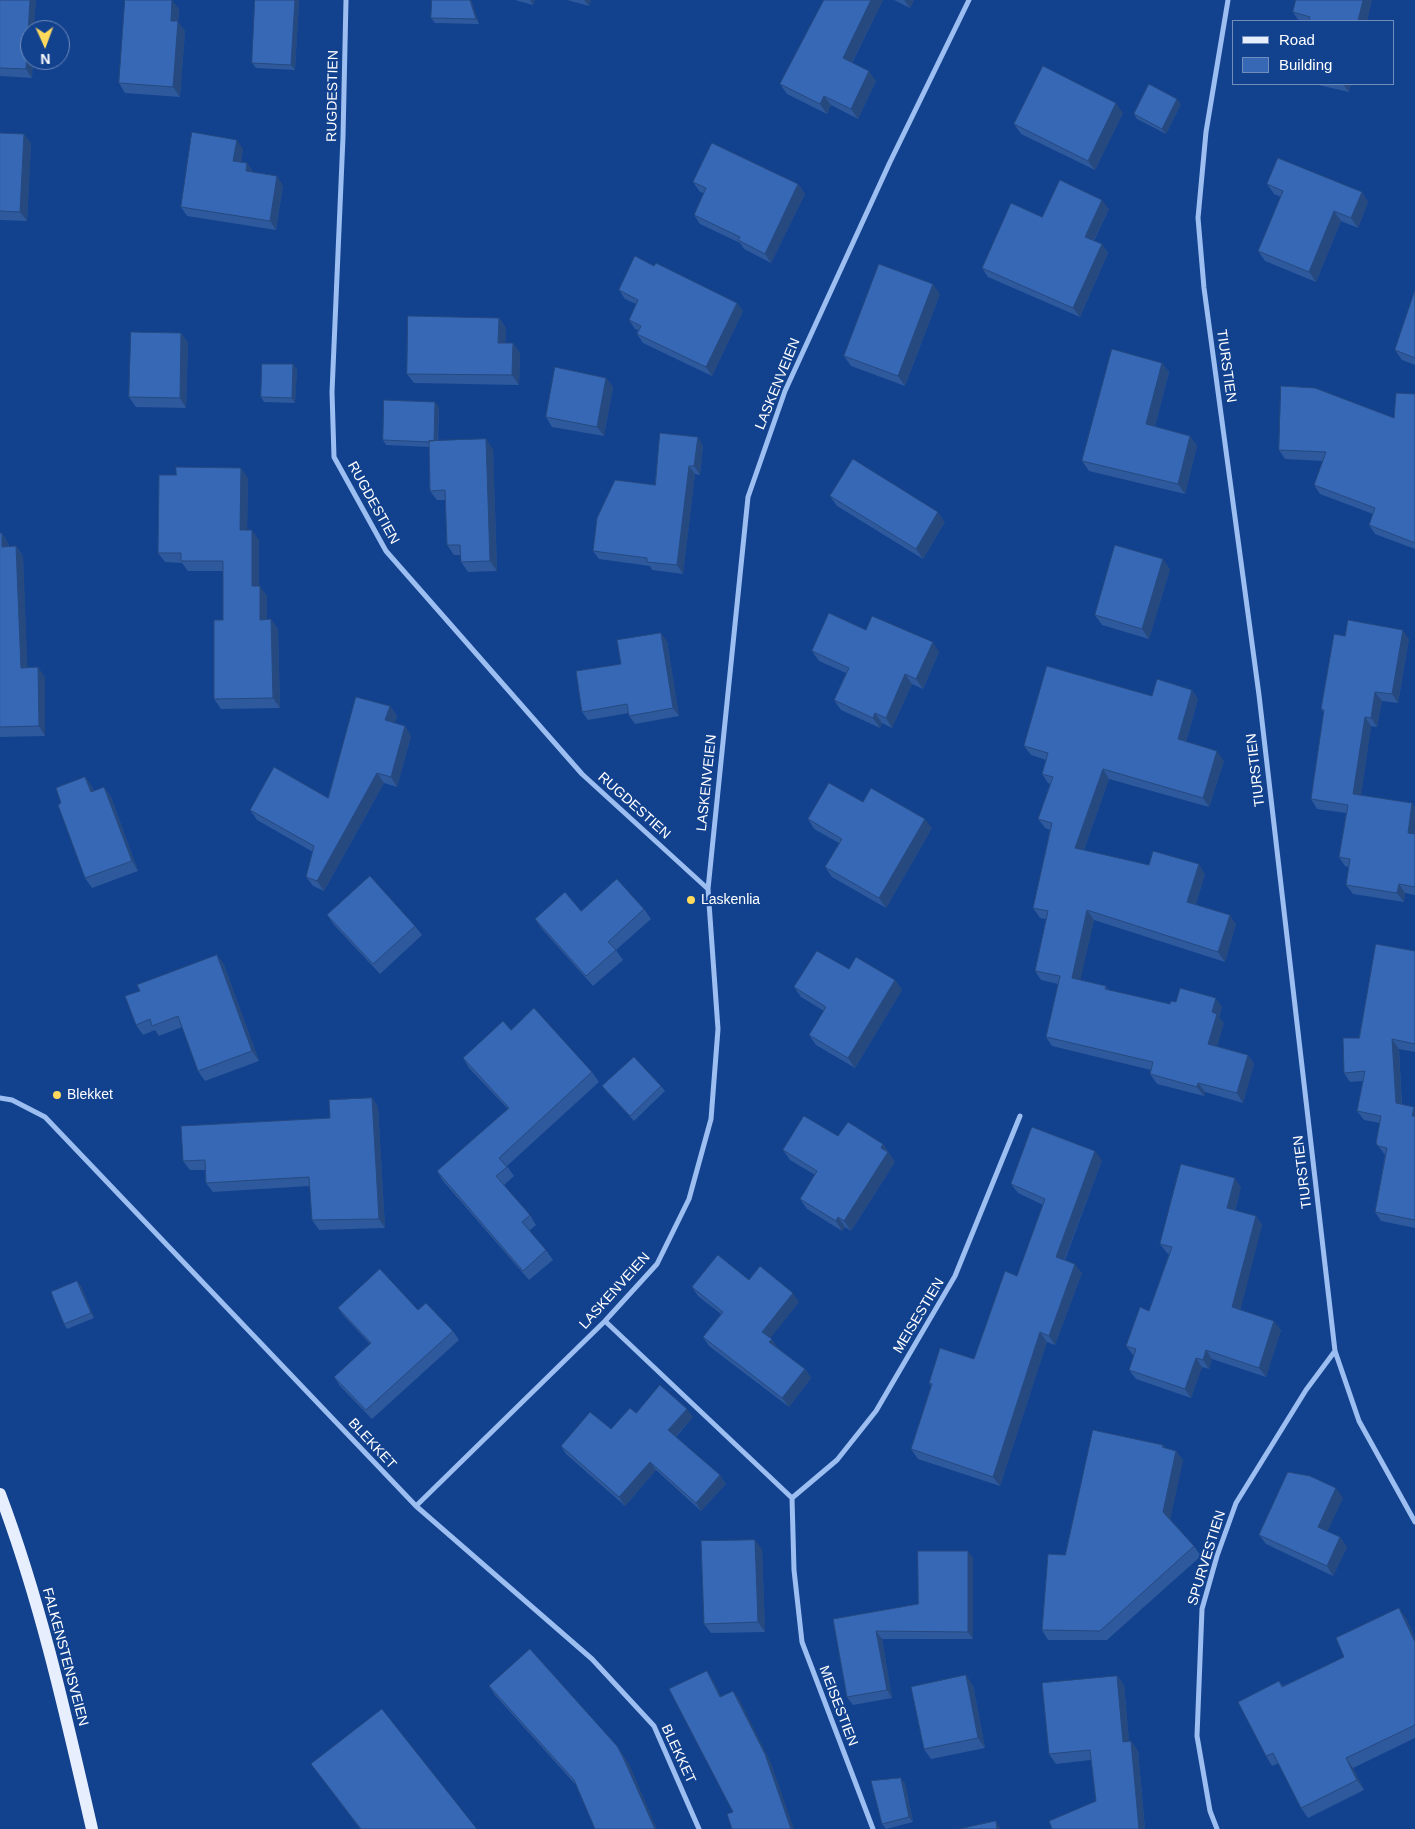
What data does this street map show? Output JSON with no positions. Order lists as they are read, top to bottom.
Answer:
{
  "streets": {
    "main road": ["FALKENSTENSVEIEN"],
    "street": [
      "RUGDESTIEN",
      "TIURSTIEN",
      "LASKENVEIEN",
      "MEISESTIEN",
      "BLEKKET",
      "SPURVESTIEN"
    ]
  },
  "crossings": [
    ["RUGDESTIEN", "LASKENVEIEN"],
    ["TIURSTIEN", "SPURVESTIEN"],
    ["LASKENVEIEN", "BLEKKET"]
  ],
  "places": ["Laskenlia", "Blekket"],
  "legend": ["Road", "Building"],
  "north": "bottom"
}
